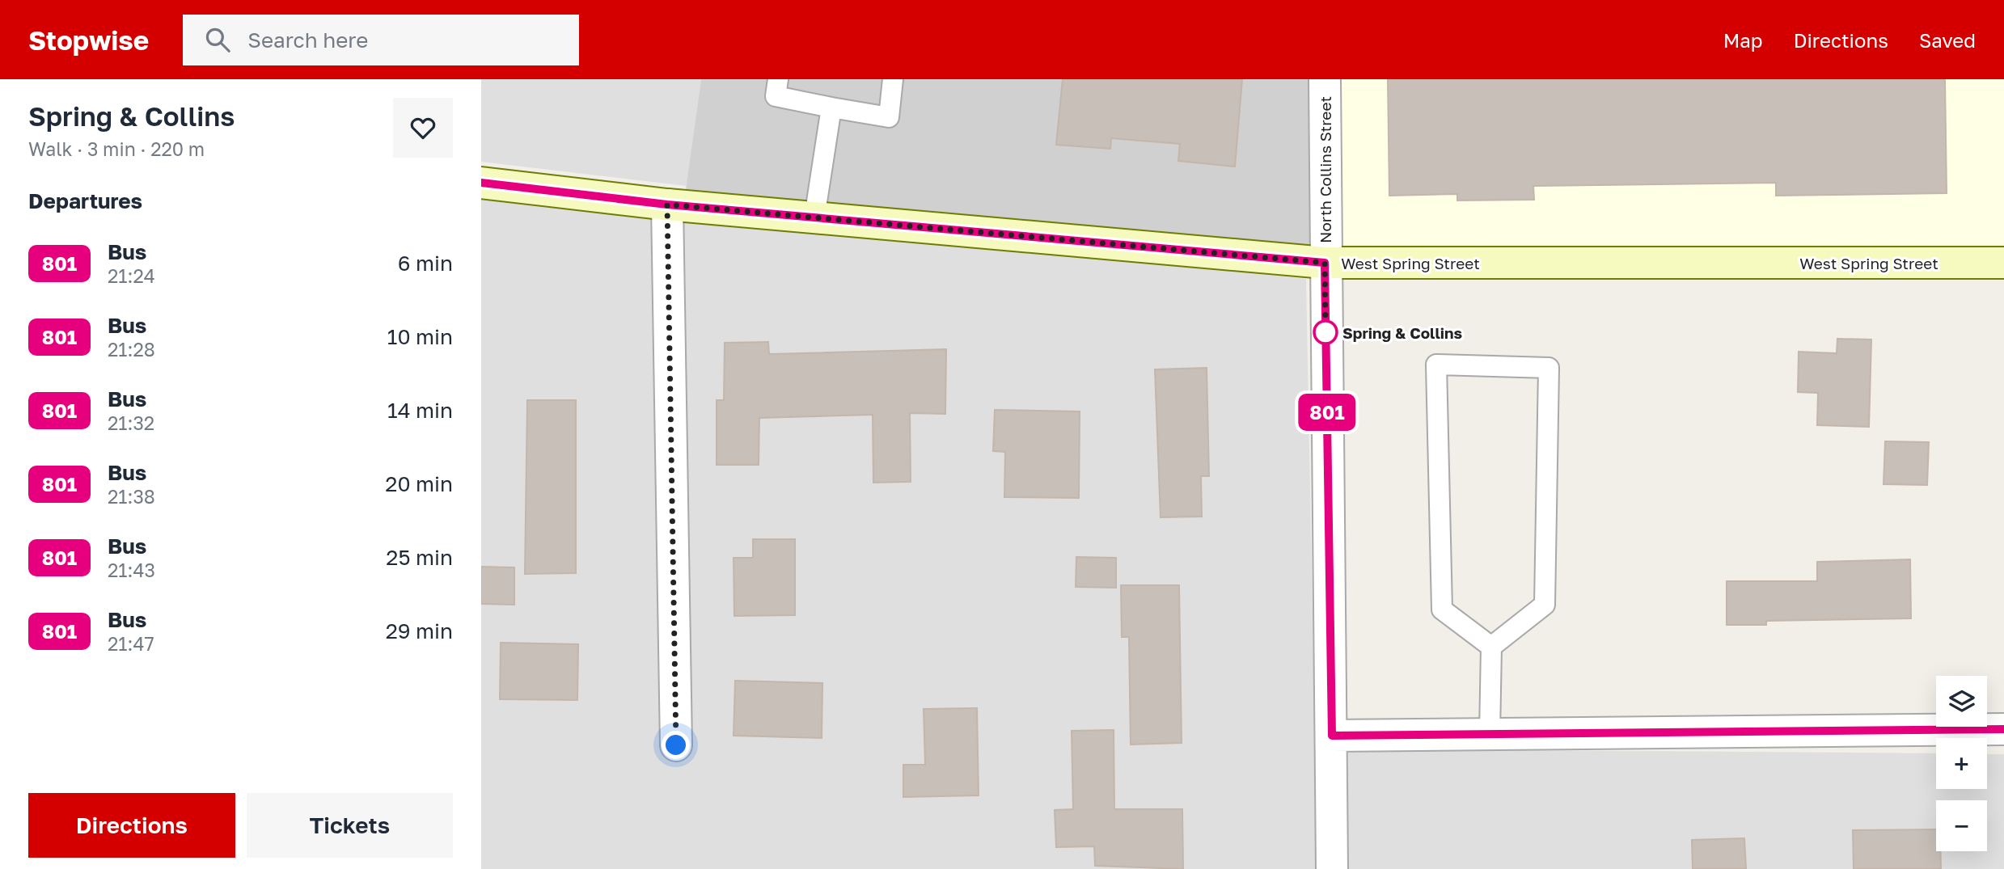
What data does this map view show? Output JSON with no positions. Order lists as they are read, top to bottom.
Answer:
{
  "streets": {
    "main road": ["West Spring Street"],
    "street": ["North Collins Street"]
  },
  "crossings": [
    ["North Collins Street", "West Spring Street"]
  ],
  "places": ["Spring & Collins"],
  "lines": ["bus line 801"],
  "page": {
    "header": "Stopwise",
    "search": "Search here",
    "nav": ["Map", "Directions", "Saved"],
    "heading": [
      ["Spring & Collins", "Walk · 3 min · 220 m"],
      "Departures"
    ],
    "on_map": "801",
    "list": [
      {
        "mark": "801",
        "name": "Bus",
        "note": "21:24",
        "value": "6 min"
      },
      {
        "mark": "801",
        "name": "Bus",
        "note": "21:28",
        "value": "10 min"
      },
      {
        "mark": "801",
        "name": "Bus",
        "note": "21:32",
        "value": "14 min"
      },
      {
        "mark": "801",
        "name": "Bus",
        "note": "21:38",
        "value": "20 min"
      },
      {
        "mark": "801",
        "name": "Bus",
        "note": "21:43",
        "value": "25 min"
      },
      {
        "mark": "801",
        "name": "Bus",
        "note": "21:47",
        "value": "29 min"
      }
    ],
    "map_buttons": ["+", "−"],
    "buttons": ["Directions", "Tickets"]
  }
}
